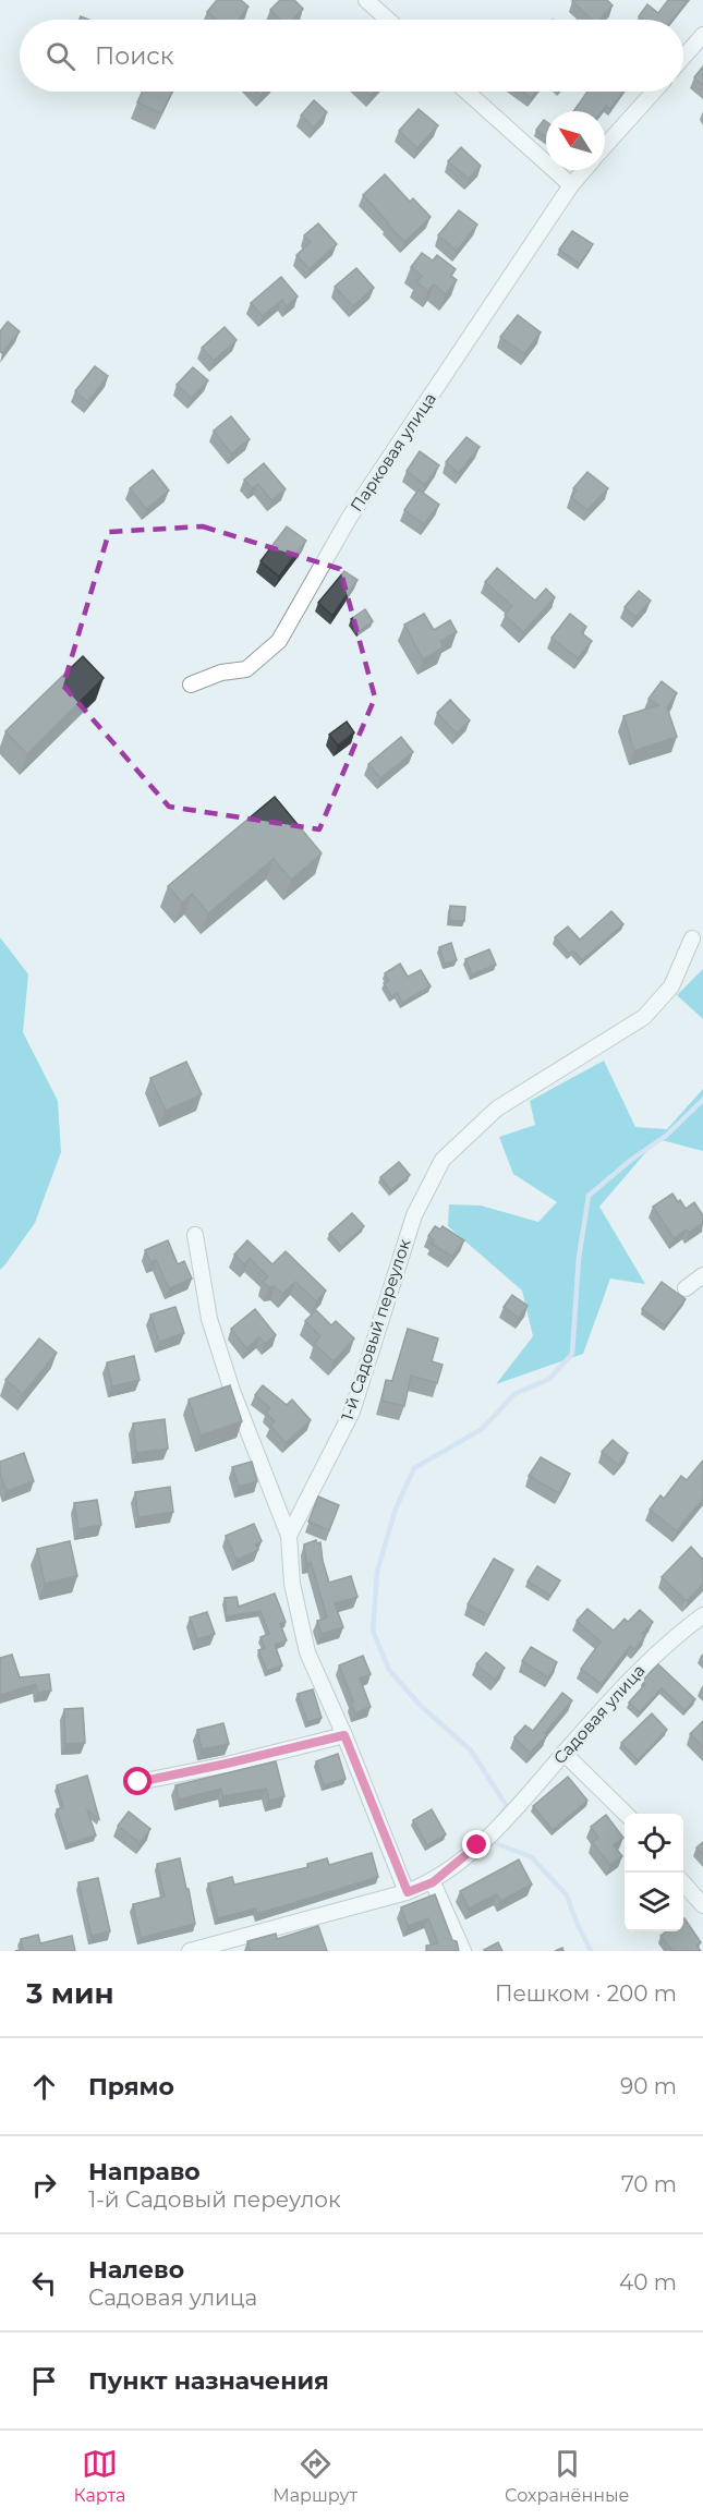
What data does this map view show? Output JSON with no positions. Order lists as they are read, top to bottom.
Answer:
{
  "streets": {
    "street": ["Парковая улица", "1-й Садовый переулок", "Садовая улица"]
  },
  "north": "top left",
  "page": {
    "search": "Поиск",
    "heading": ["3 мин", "Пешком · 200 m"],
    "list": [
      ["Прямо", "90 m"],
      ["Направо", "1-й Садовый переулок", "70 m"],
      ["Налево", "Садовая улица", "40 m"],
      "Пункт назначения"
    ],
    "nav": ["Карта", "Маршрут", "Сохранённые"]
  }
}
